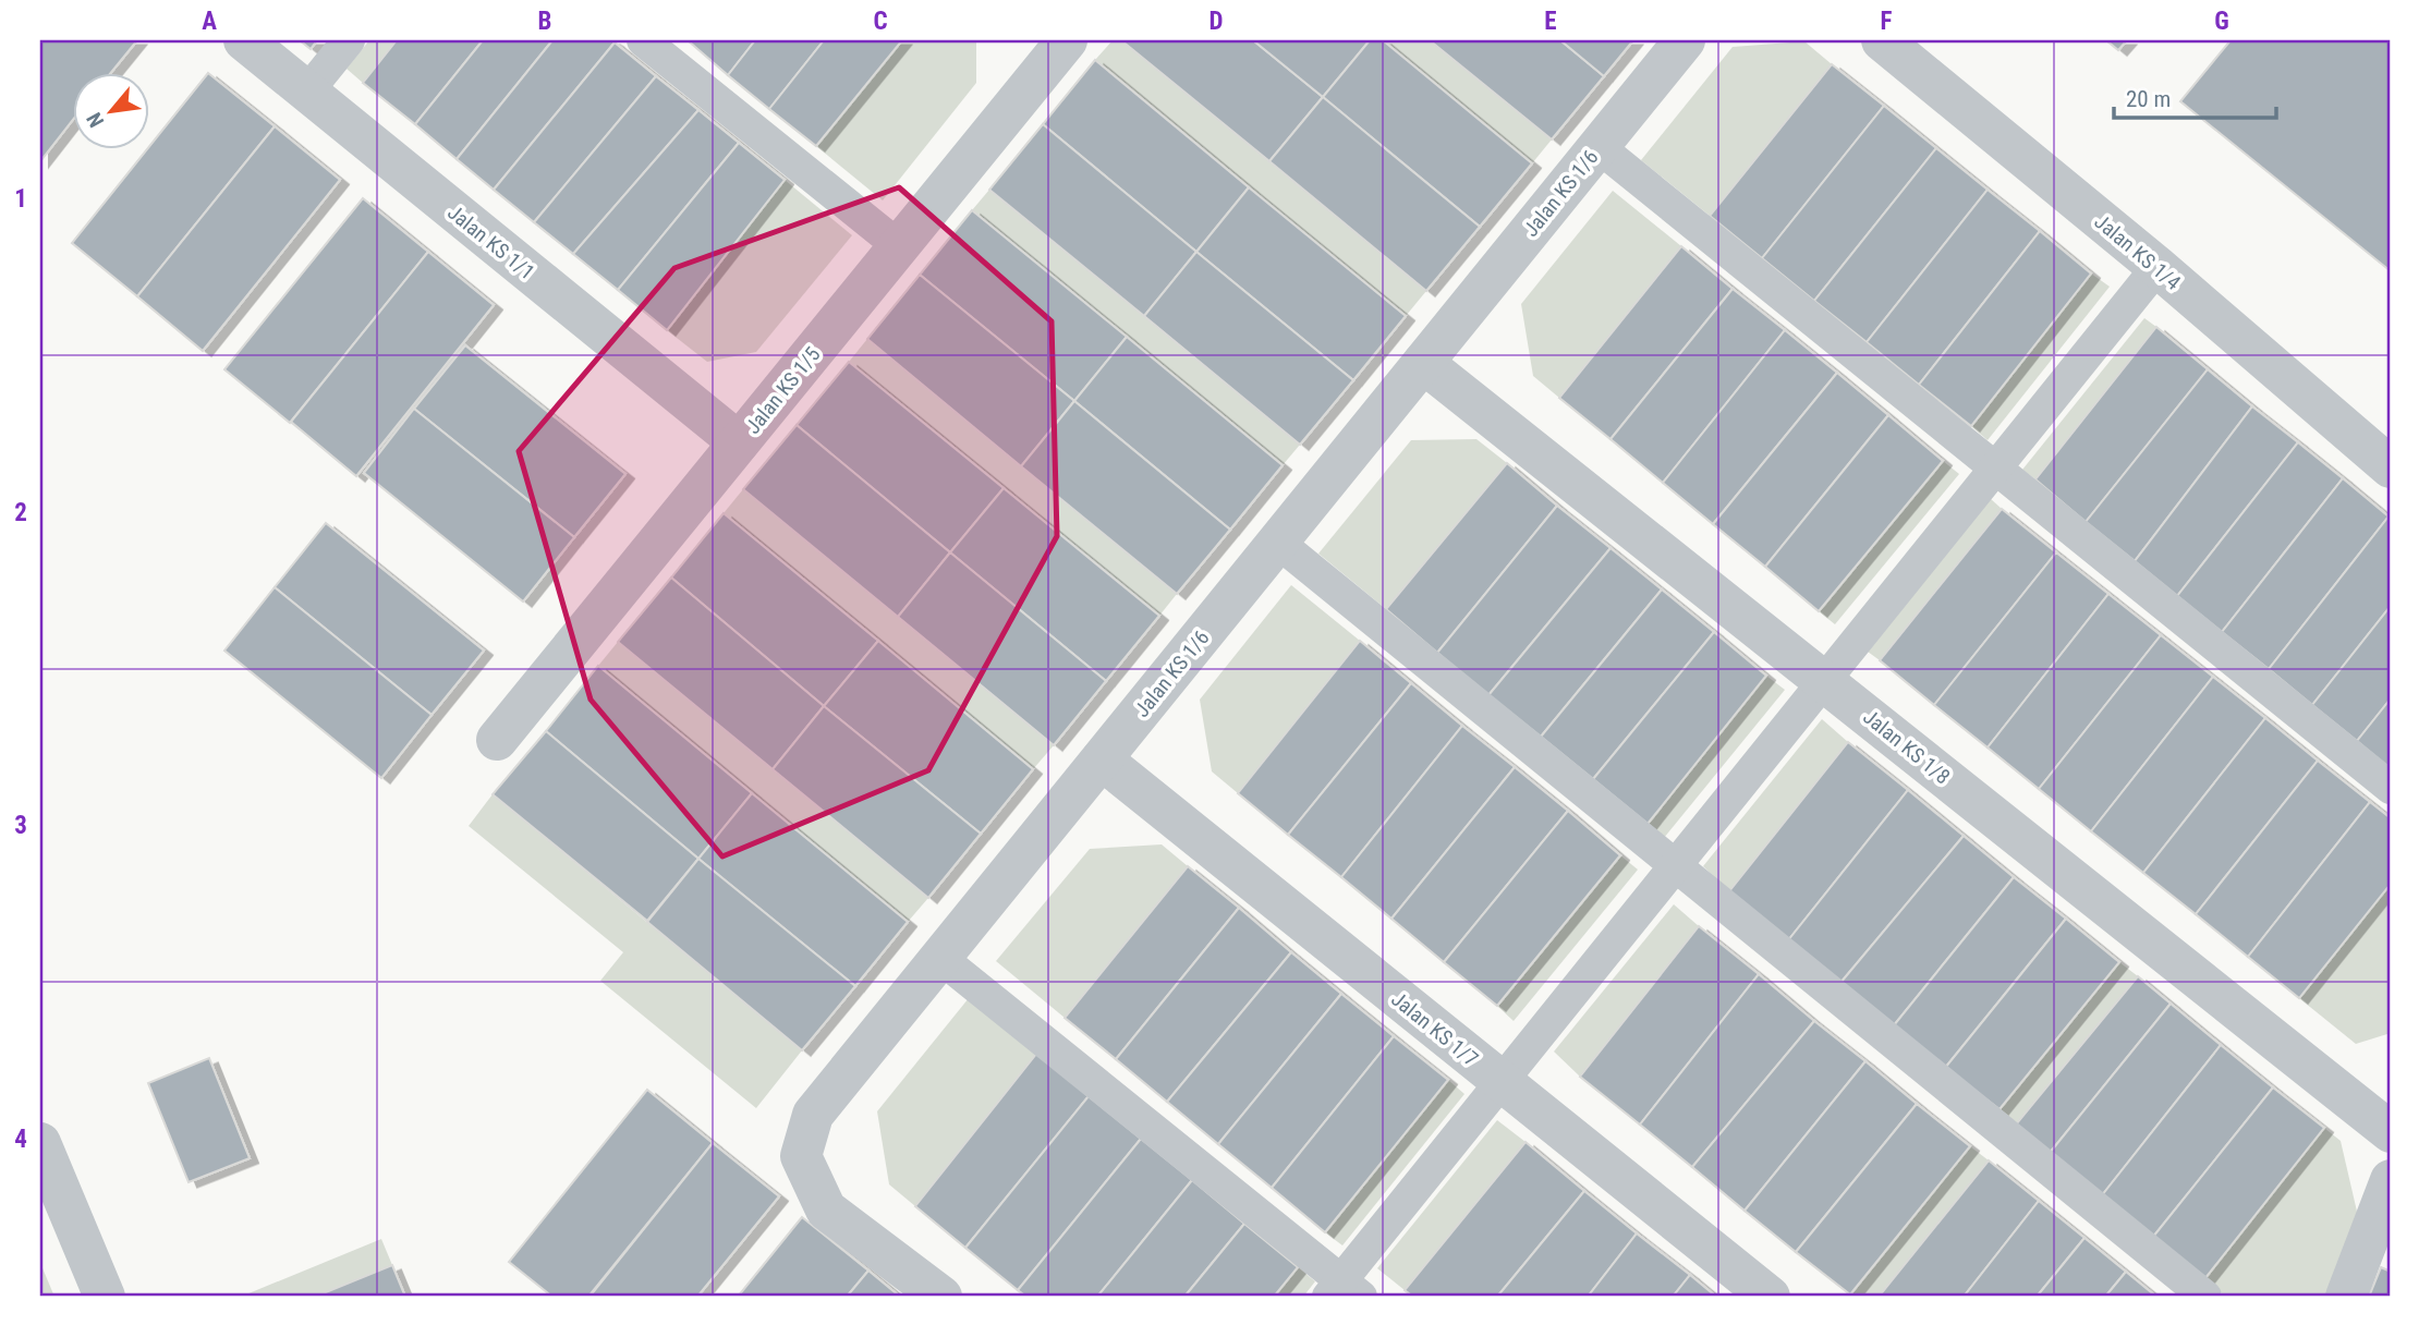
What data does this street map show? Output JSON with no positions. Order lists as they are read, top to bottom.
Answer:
{
  "streets": {
    "street": [
      "Jalan KS 1/6",
      "Jalan KS 1/1",
      "Jalan KS 1/4",
      "Jalan KS 1/5",
      "Jalan KS 1/8",
      "Jalan KS 1/7"
    ]
  },
  "crossings": [
    ["Jalan KS 1/6", "Jalan KS 1/8"],
    ["Jalan KS 1/6", "Jalan KS 1/7"],
    ["Jalan KS 1/1", "Jalan KS 1/5"]
  ],
  "scale_bar": "20 m",
  "north": "bottom left",
  "grid": {
    "columns": [
      "A",
      "B",
      "C",
      "D",
      "E",
      "F",
      "G"
    ],
    "rows": [
      "1",
      "2",
      "3",
      "4"
    ]
  }
}
